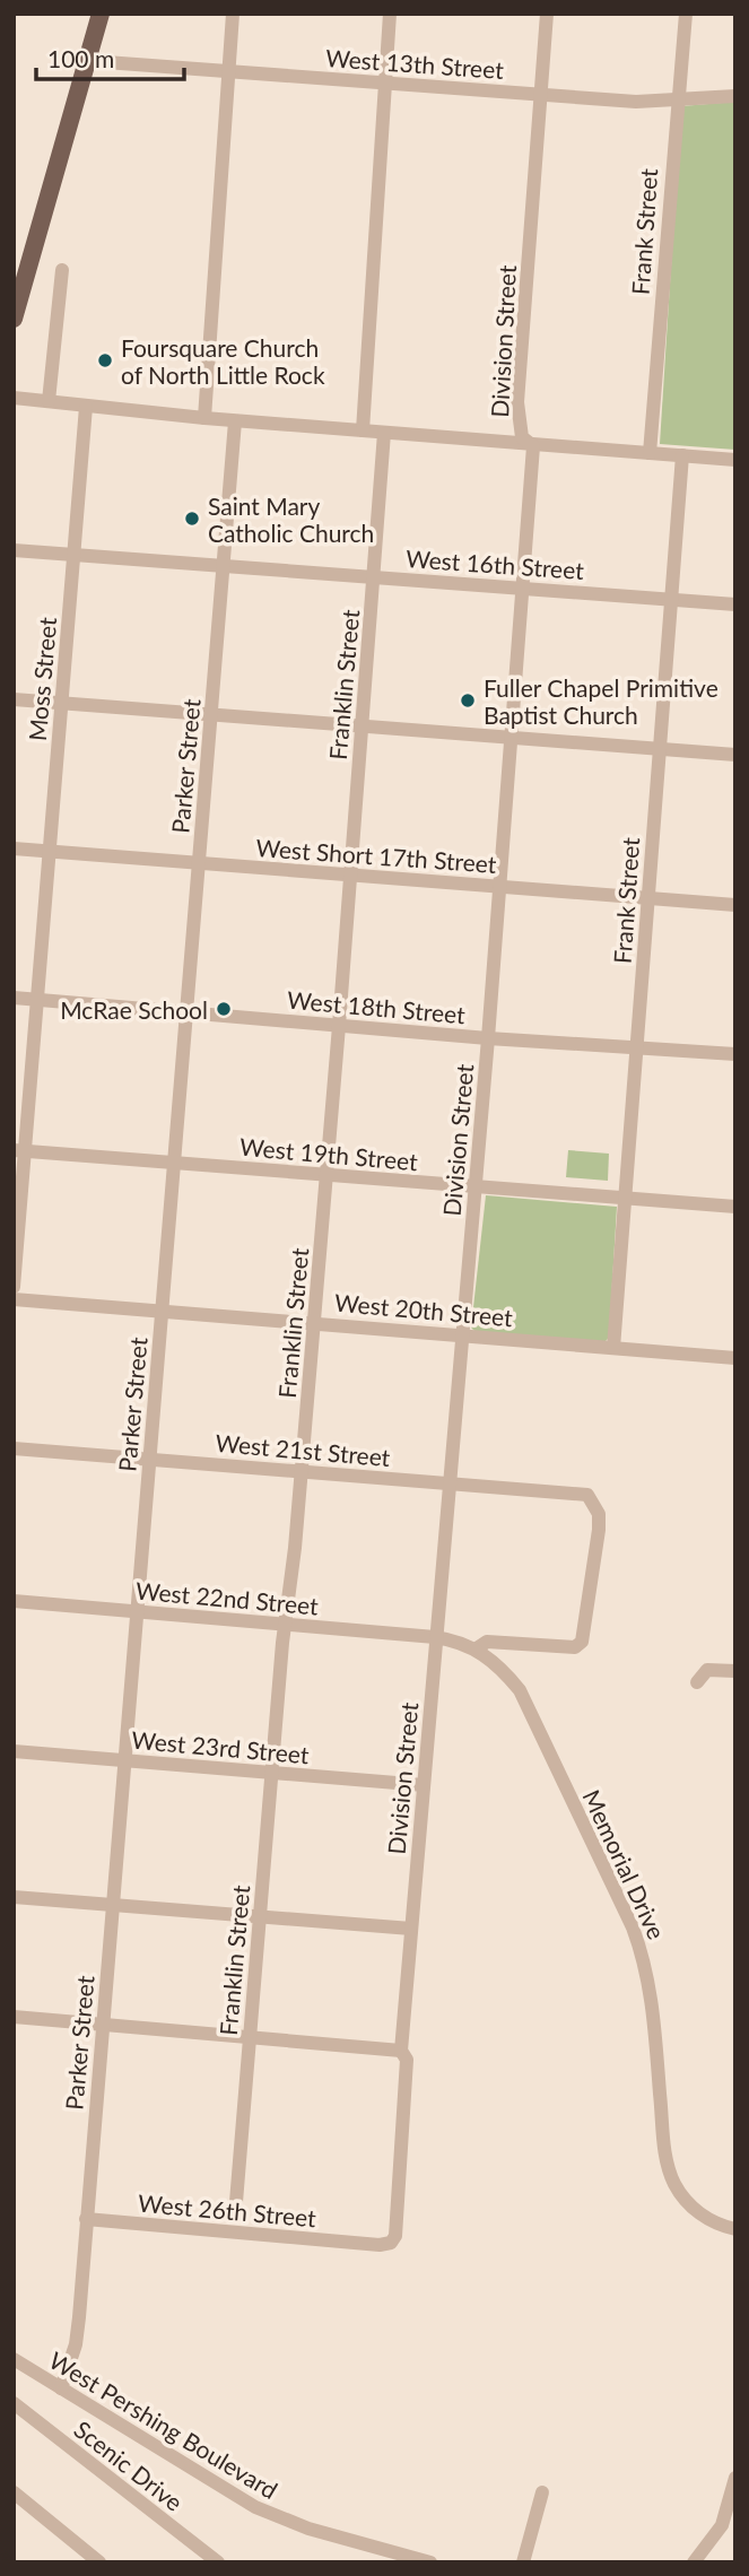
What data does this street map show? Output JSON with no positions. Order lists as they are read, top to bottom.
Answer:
{
  "streets": {
    "street": [
      "West 13th Street",
      "Frank Street",
      "Division Street",
      "West 16th Street",
      "Moss Street",
      "Franklin Street",
      "Parker Street",
      "West Short 17th Street",
      "West 18th Street",
      "West 19th Street",
      "West 20th Street",
      "West 21st Street",
      "West 22nd Street",
      "West 23rd Street",
      "Memorial Drive",
      "West 26th Street",
      "West Pershing Boulevard",
      "Scenic Drive"
    ]
  },
  "crossings": [
    ["West 13th Street", "Frank Street"],
    ["West 13th Street", "Division Street"],
    ["Frank Street", "West 16th Street"],
    ["Frank Street", "West Short 17th Street"],
    ["Frank Street", "West 18th Street"],
    ["Frank Street", "West 19th Street"],
    ["Frank Street", "West 20th Street"],
    ["Division Street", "West 16th Street"],
    ["Division Street", "West Short 17th Street"],
    ["Division Street", "West 18th Street"],
    ["Division Street", "West 19th Street"],
    ["Division Street", "West 20th Street"],
    ["Division Street", "West 21st Street"],
    ["Division Street", "West 22nd Street"],
    ["Division Street", "West 23rd Street"],
    ["Division Street", "Memorial Drive"],
    ["Division Street", "West 26th Street"],
    ["West 16th Street", "Moss Street"],
    ["West 16th Street", "Franklin Street"],
    ["West 16th Street", "Parker Street"],
    ["Moss Street", "West Short 17th Street"],
    ["Moss Street", "West 18th Street"],
    ["Moss Street", "West 19th Street"],
    ["Franklin Street", "West Short 17th Street"],
    ["Franklin Street", "West 18th Street"],
    ["Franklin Street", "West 19th Street"],
    ["Franklin Street", "West 20th Street"],
    ["Franklin Street", "West 21st Street"],
    ["Franklin Street", "West 22nd Street"],
    ["Franklin Street", "West 23rd Street"],
    ["Parker Street", "West Short 17th Street"],
    ["Parker Street", "West 18th Street"],
    ["Parker Street", "West 19th Street"],
    ["Parker Street", "West 20th Street"],
    ["Parker Street", "West 21st Street"],
    ["Parker Street", "West 22nd Street"],
    ["Parker Street", "West 23rd Street"],
    ["Parker Street", "West 26th Street"],
    ["Parker Street", "West Pershing Boulevard"],
    ["West 21st Street", "Memorial Drive"],
    ["West 22nd Street", "Memorial Drive"]
  ],
  "places": [
    "Foursquare Church of North Little Rock",
    "Saint Mary Catholic Church",
    "Fuller Chapel Primitive Baptist Church",
    "McRae School"
  ],
  "scale_bar": "100 m"
}
